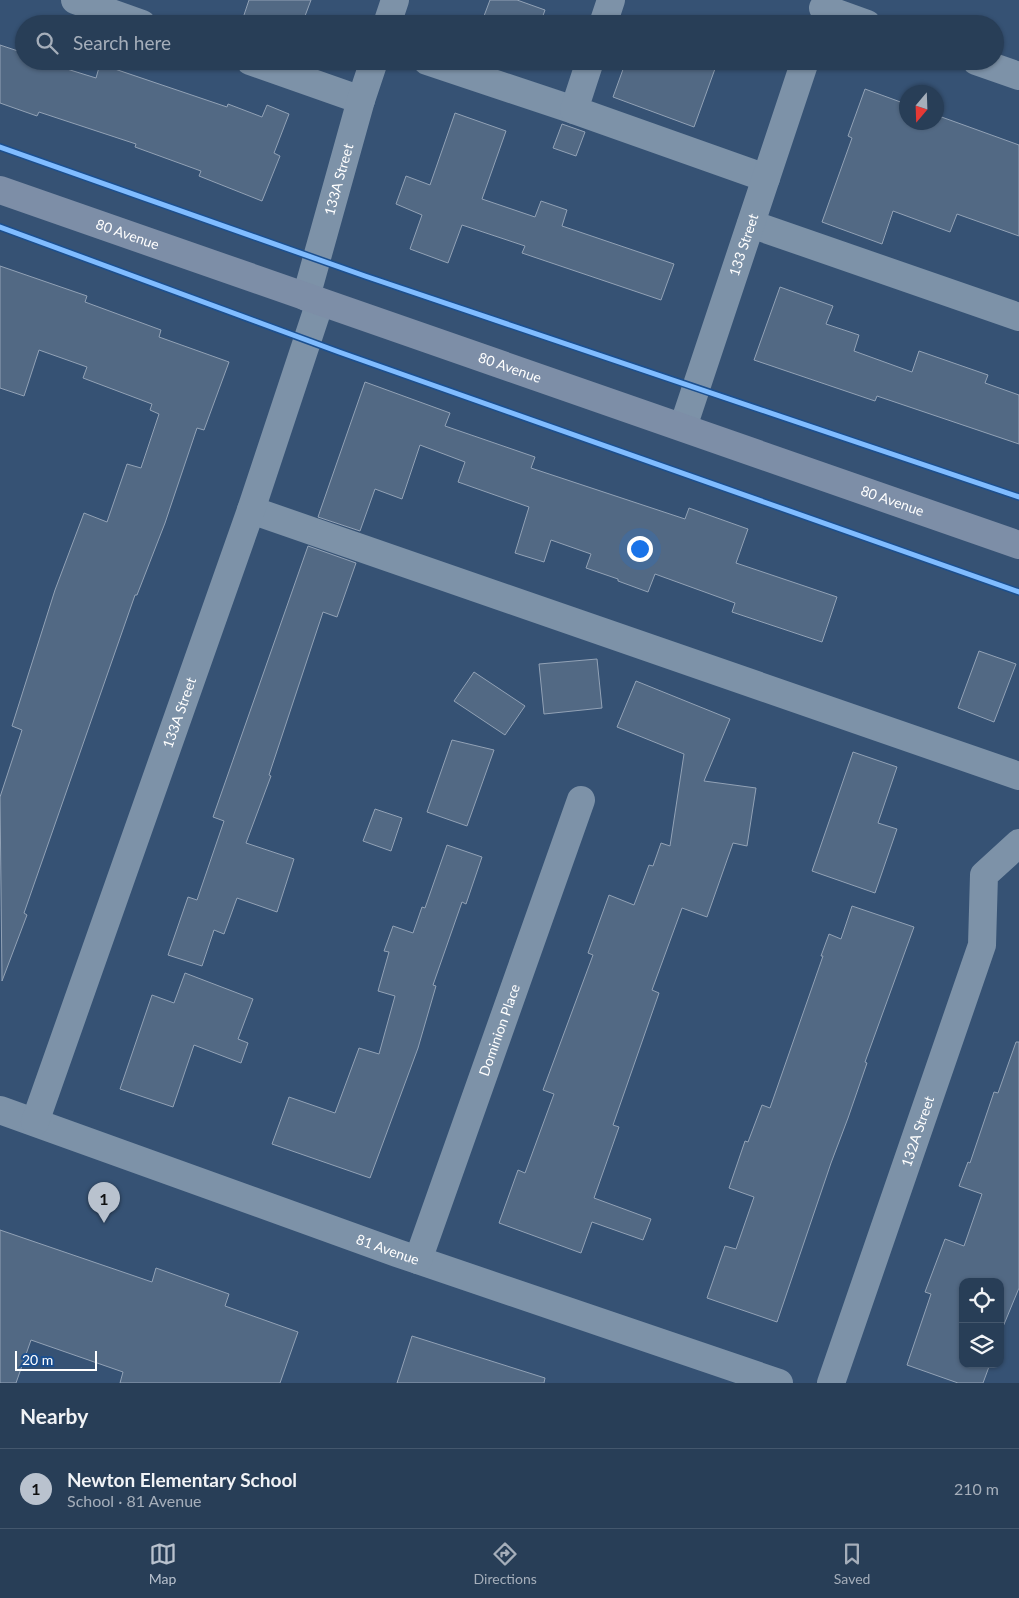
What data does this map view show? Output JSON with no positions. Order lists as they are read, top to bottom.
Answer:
{
  "streets": {
    "main road": ["80 Avenue"],
    "street": [
      "133A Street",
      "133 Street",
      "Dominion Place",
      "132A Street",
      "81 Avenue"
    ]
  },
  "crossings": [
    ["133A Street", "80 Avenue"],
    ["133A Street", "81 Avenue"],
    ["80 Avenue", "133 Street"],
    ["Dominion Place", "81 Avenue"]
  ],
  "scale_bar": "20 m",
  "north": "bottom",
  "page": {
    "search": "Search here",
    "pins": "1",
    "scale": "20 m",
    "heading": "Nearby",
    "list": [
      {
        "mark": "1",
        "name": "Newton Elementary School",
        "note": "School · 81 Avenue",
        "value": "210 m"
      }
    ],
    "nav": ["Map", "Directions", "Saved"]
  }
}
